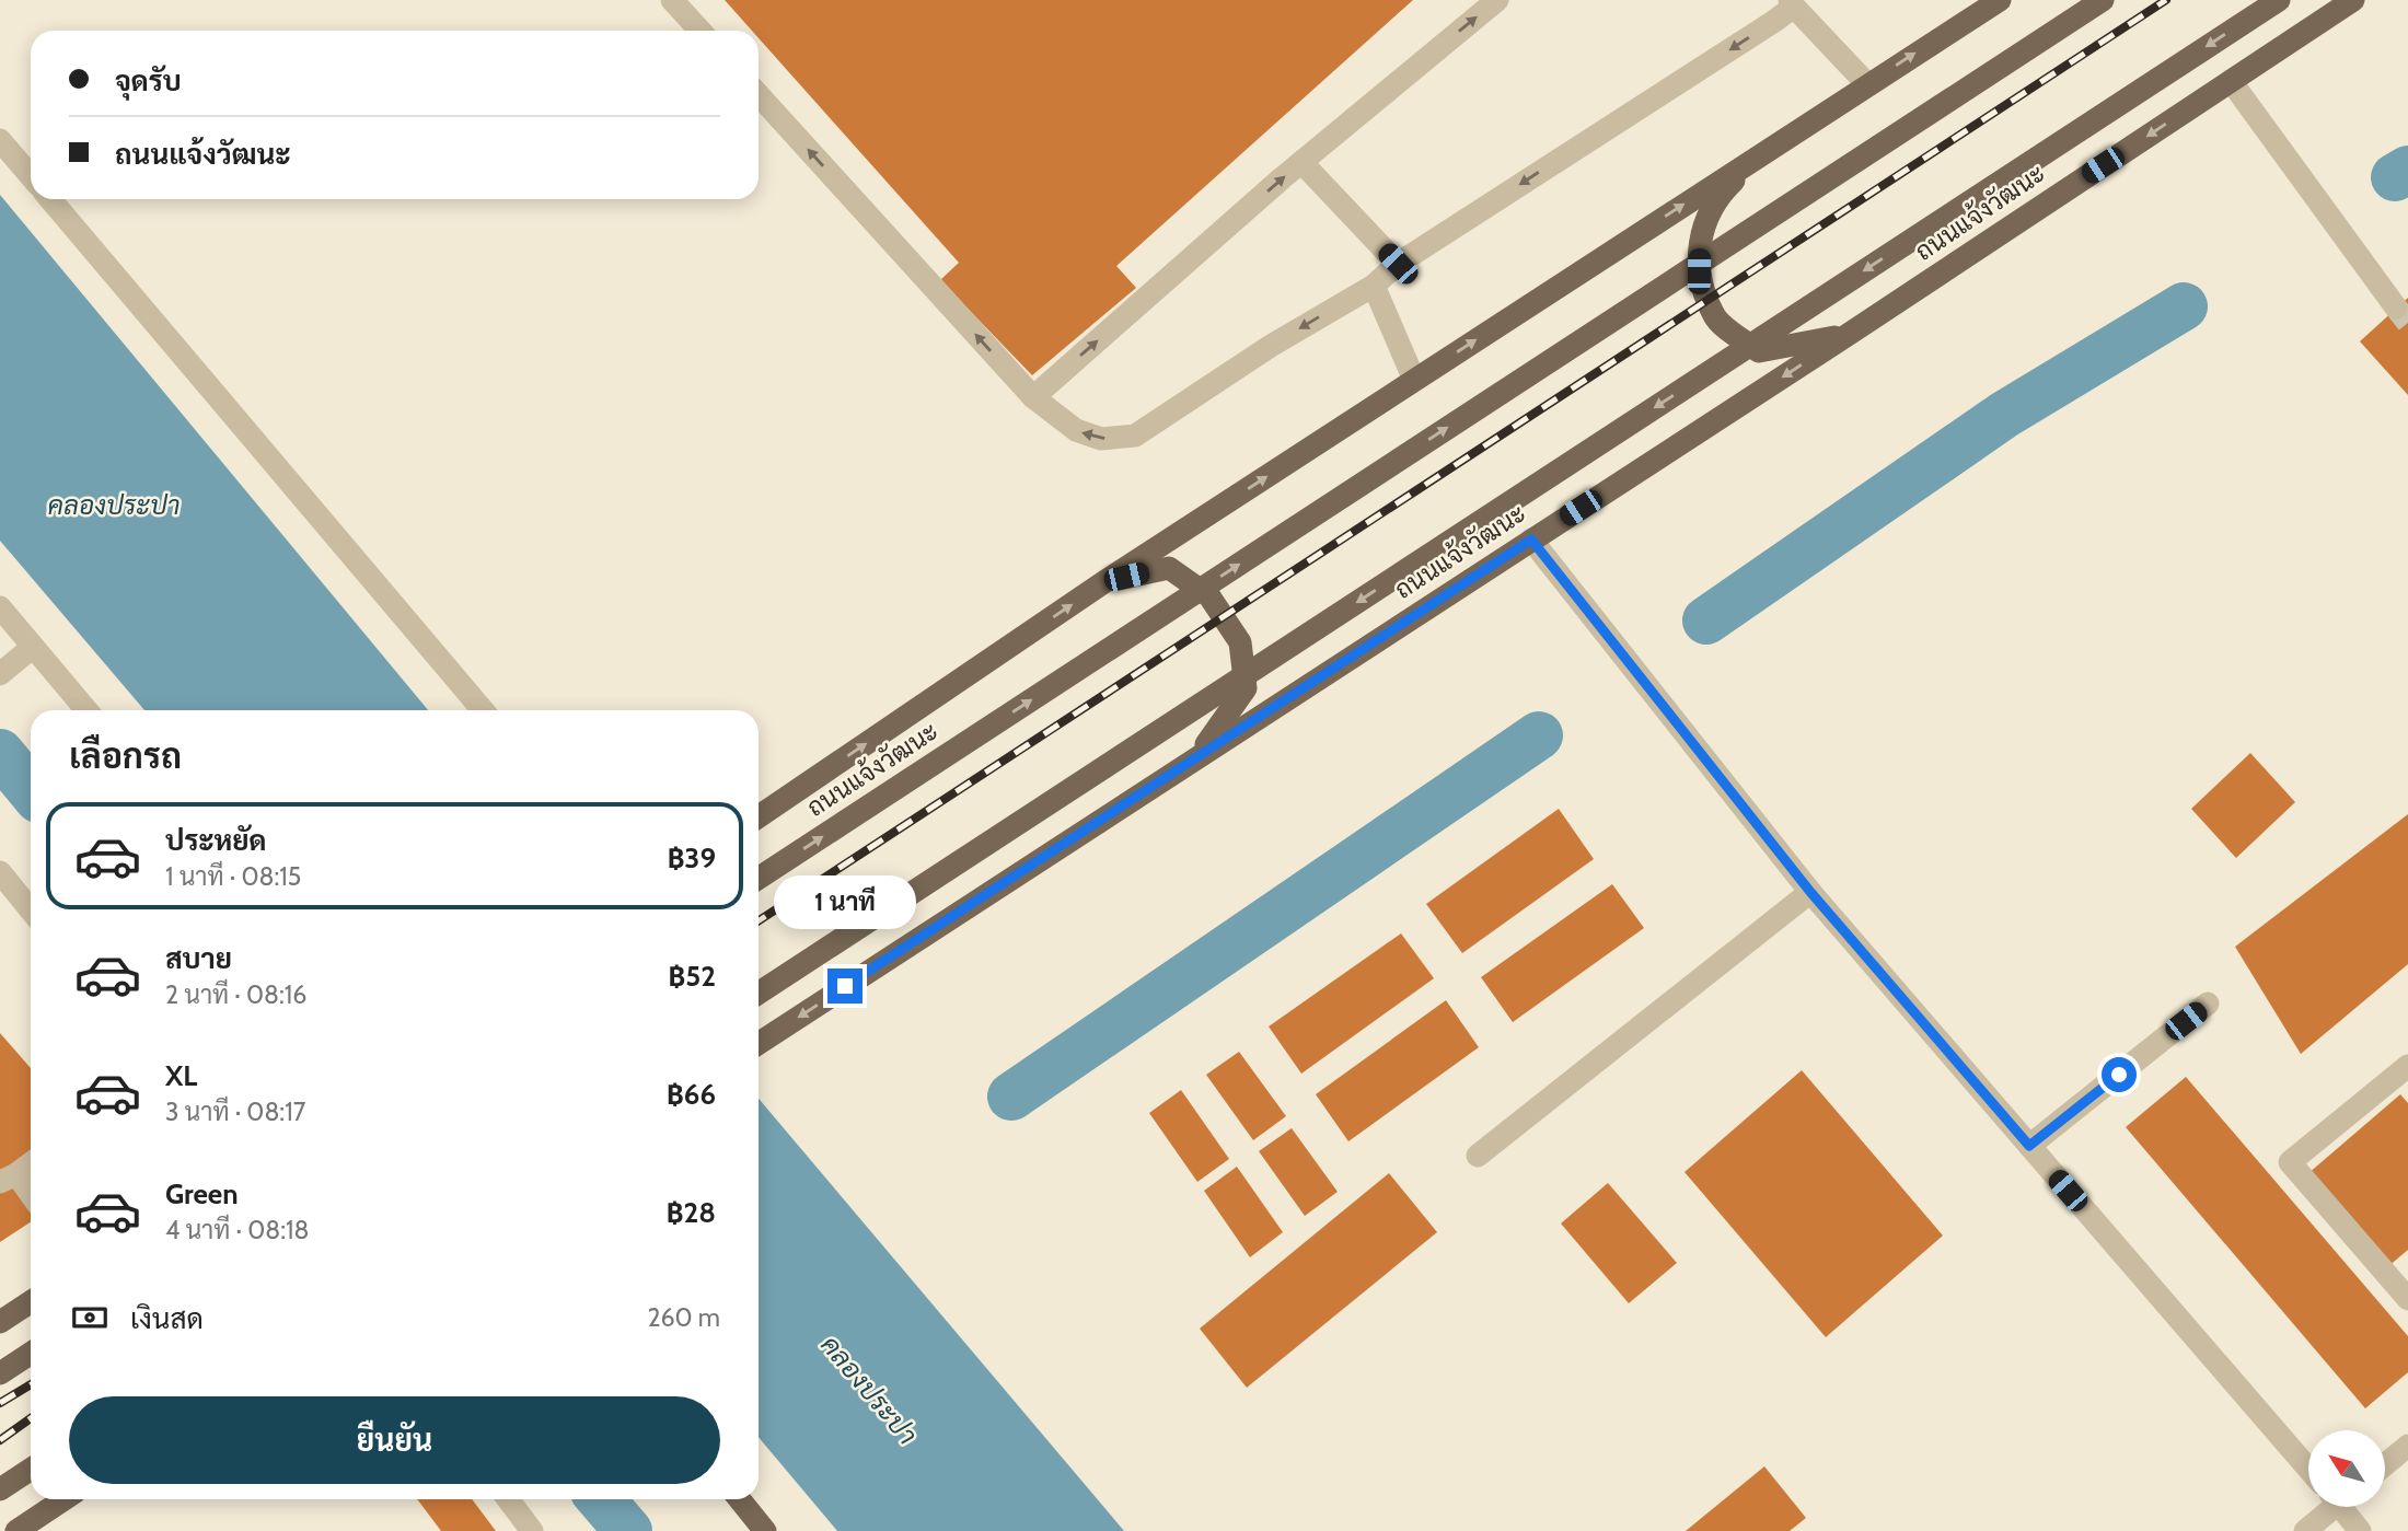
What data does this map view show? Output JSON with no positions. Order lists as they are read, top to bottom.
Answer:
{
  "streets": {
    "main road": ["ถนนแจ้งวัฒนะ"]
  },
  "water": ["คลองประปา"],
  "north": "top left",
  "page": {
    "banner": ["จุดรับ", "ถนนแจ้งวัฒนะ"],
    "heading": "เลือกรถ",
    "list": [
      {
        "name": "ประหยัด",
        "note": "1 นาที · 08:15",
        "value": "฿39"
      },
      {
        "name": "สบาย",
        "note": "2 นาที · 08:16",
        "value": "฿52"
      },
      {
        "name": "XL",
        "note": "3 นาที · 08:17",
        "value": "฿66"
      },
      {
        "name": "Green",
        "note": "4 นาที · 08:18",
        "value": "฿28"
      }
    ],
    "bubble": "1 นาที",
    "pay": ["เงินสด", "260 m"],
    "buttons": "ยืนยัน"
  }
}
